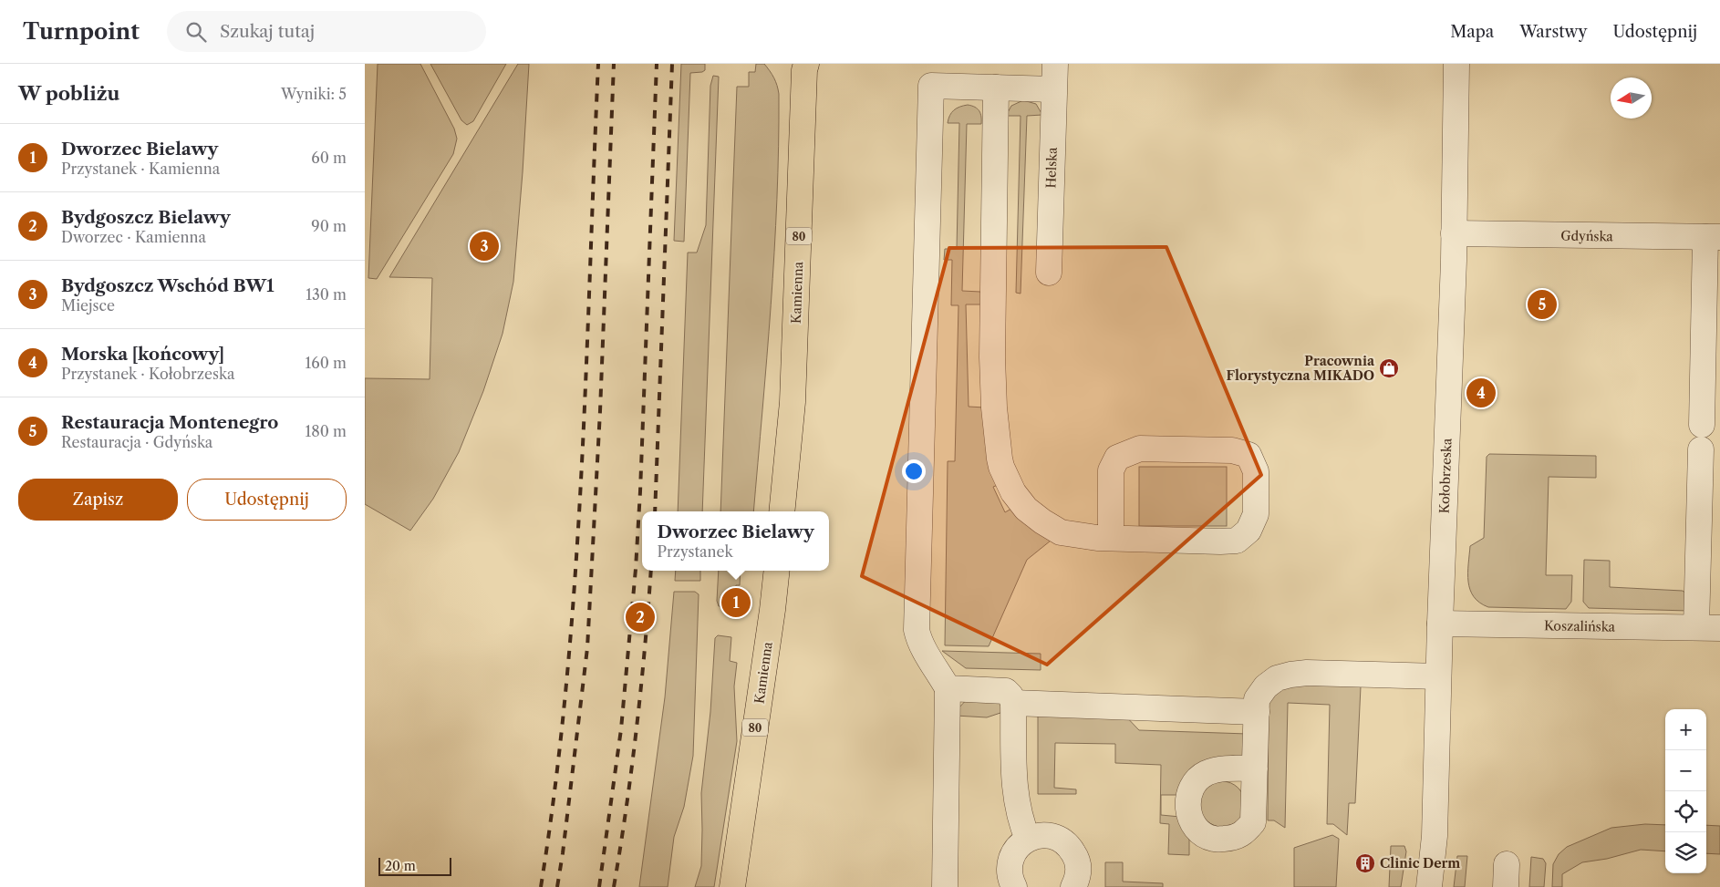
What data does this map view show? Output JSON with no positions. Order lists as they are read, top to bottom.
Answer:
{
  "streets": {
    "main road": ["80", "Kamienna"],
    "street": [
      "Helska",
      "Gdyńska",
      "Kołobrzeska",
      "Koszalińska"
    ]
  },
  "crossings": [
    ["Gdyńska", "Kołobrzeska"],
    ["Kołobrzeska", "Koszalińska"]
  ],
  "places": {
    "shop": ["Pracownia Florystyczna MIKADO"],
    "building": ["Clinic Derm"]
  },
  "scale_bar": "20 m",
  "north": "left",
  "page": {
    "header": "Turnpoint",
    "search": "Szukaj tutaj",
    "nav": ["Mapa", "Warstwy", "Udostępnij"],
    "heading": ["W pobliżu", "Wyniki: 5"],
    "list": [
      {
        "mark": "1",
        "name": "Dworzec Bielawy",
        "note": "Przystanek · Kamienna",
        "value": "60 m"
      },
      {
        "mark": "2",
        "name": "Bydgoszcz Bielawy",
        "note": "Dworzec · Kamienna",
        "value": "90 m"
      },
      {
        "mark": "3",
        "name": "Bydgoszcz Wschód BW1",
        "note": "Miejsce",
        "value": "130 m"
      },
      {
        "mark": "4",
        "name": "Morska [końcowy]",
        "note": "Przystanek · Kołobrzeska",
        "value": "160 m"
      },
      {
        "mark": "5",
        "name": "Restauracja Montenegro",
        "note": "Restauracja · Gdyńska",
        "value": "180 m"
      }
    ],
    "pins": [
      "3",
      "5",
      "4",
      "1",
      "2"
    ],
    "buttons": ["Zapisz", "Udostępnij"],
    "popup": ["Dworzec Bielawy", "Przystanek"],
    "map_buttons": ["+", "−"],
    "scale": "20 m"
  }
}
